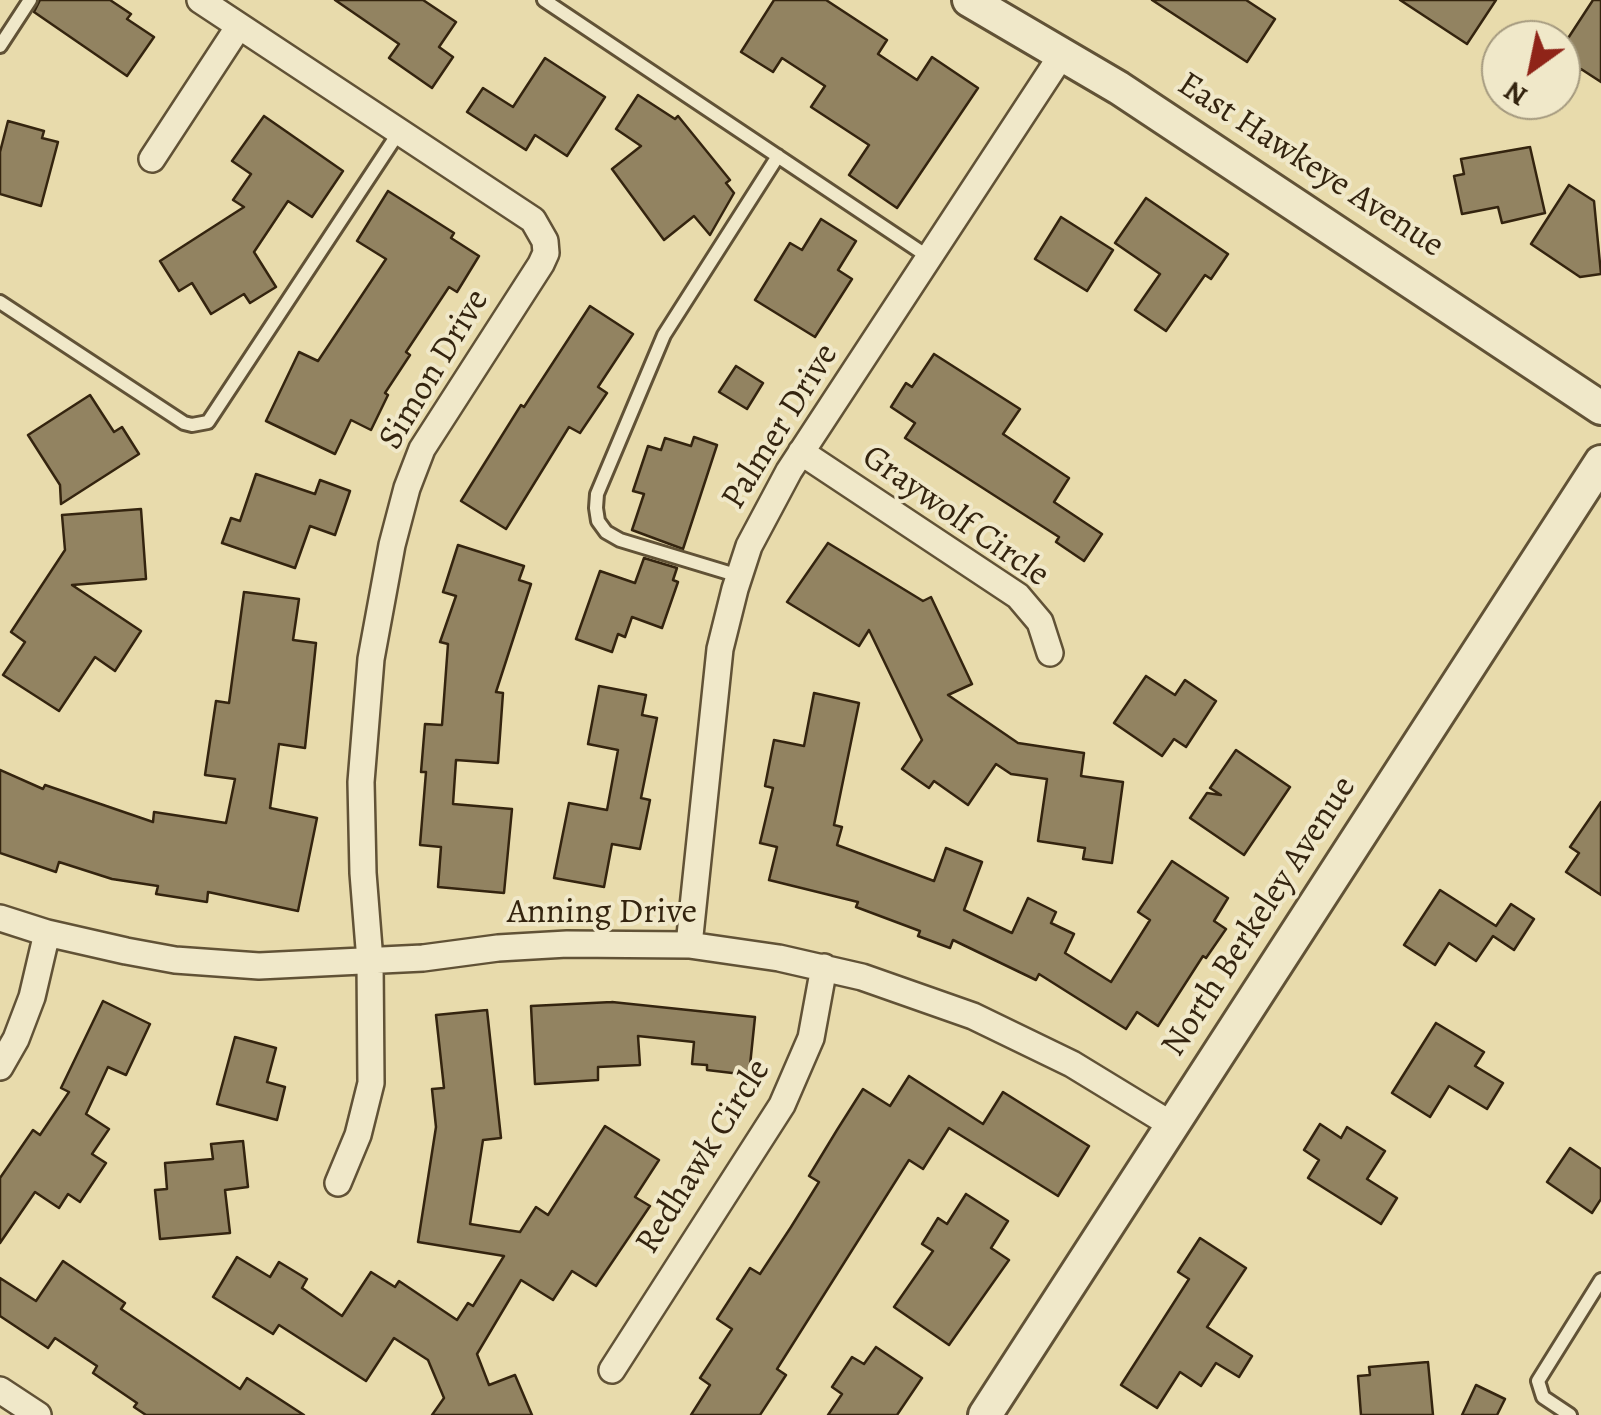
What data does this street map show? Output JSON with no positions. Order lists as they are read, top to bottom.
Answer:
{
  "streets": {
    "street": [
      "East Hawkeye Avenue",
      "Simon Drive",
      "Palmer Drive",
      "Graywolf Circle",
      "Anning Drive",
      "North Berkeley Avenue",
      "Redhawk Circle"
    ]
  },
  "crossings": [
    ["East Hawkeye Avenue", "Palmer Drive"],
    ["Simon Drive", "Anning Drive"],
    ["Palmer Drive", "Graywolf Circle"],
    ["Palmer Drive", "Anning Drive"],
    ["Anning Drive", "North Berkeley Avenue"],
    ["Anning Drive", "Redhawk Circle"]
  ],
  "north": "bottom left"
}
